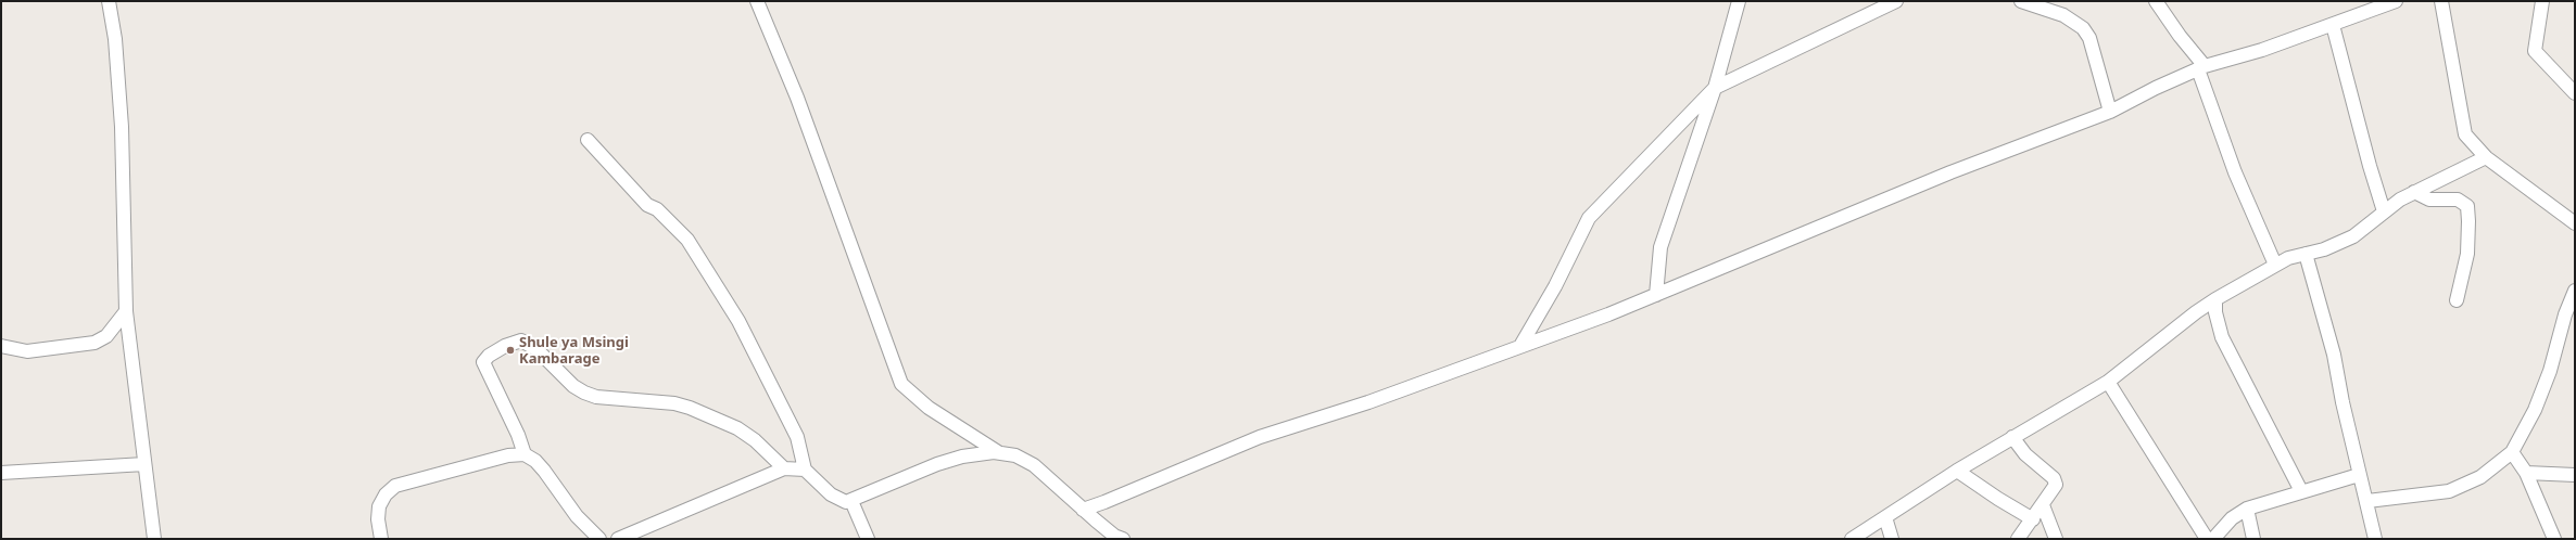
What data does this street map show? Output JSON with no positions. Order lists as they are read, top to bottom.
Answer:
{
  "places": ["Shule ya Msingi Kambarage"]
}
